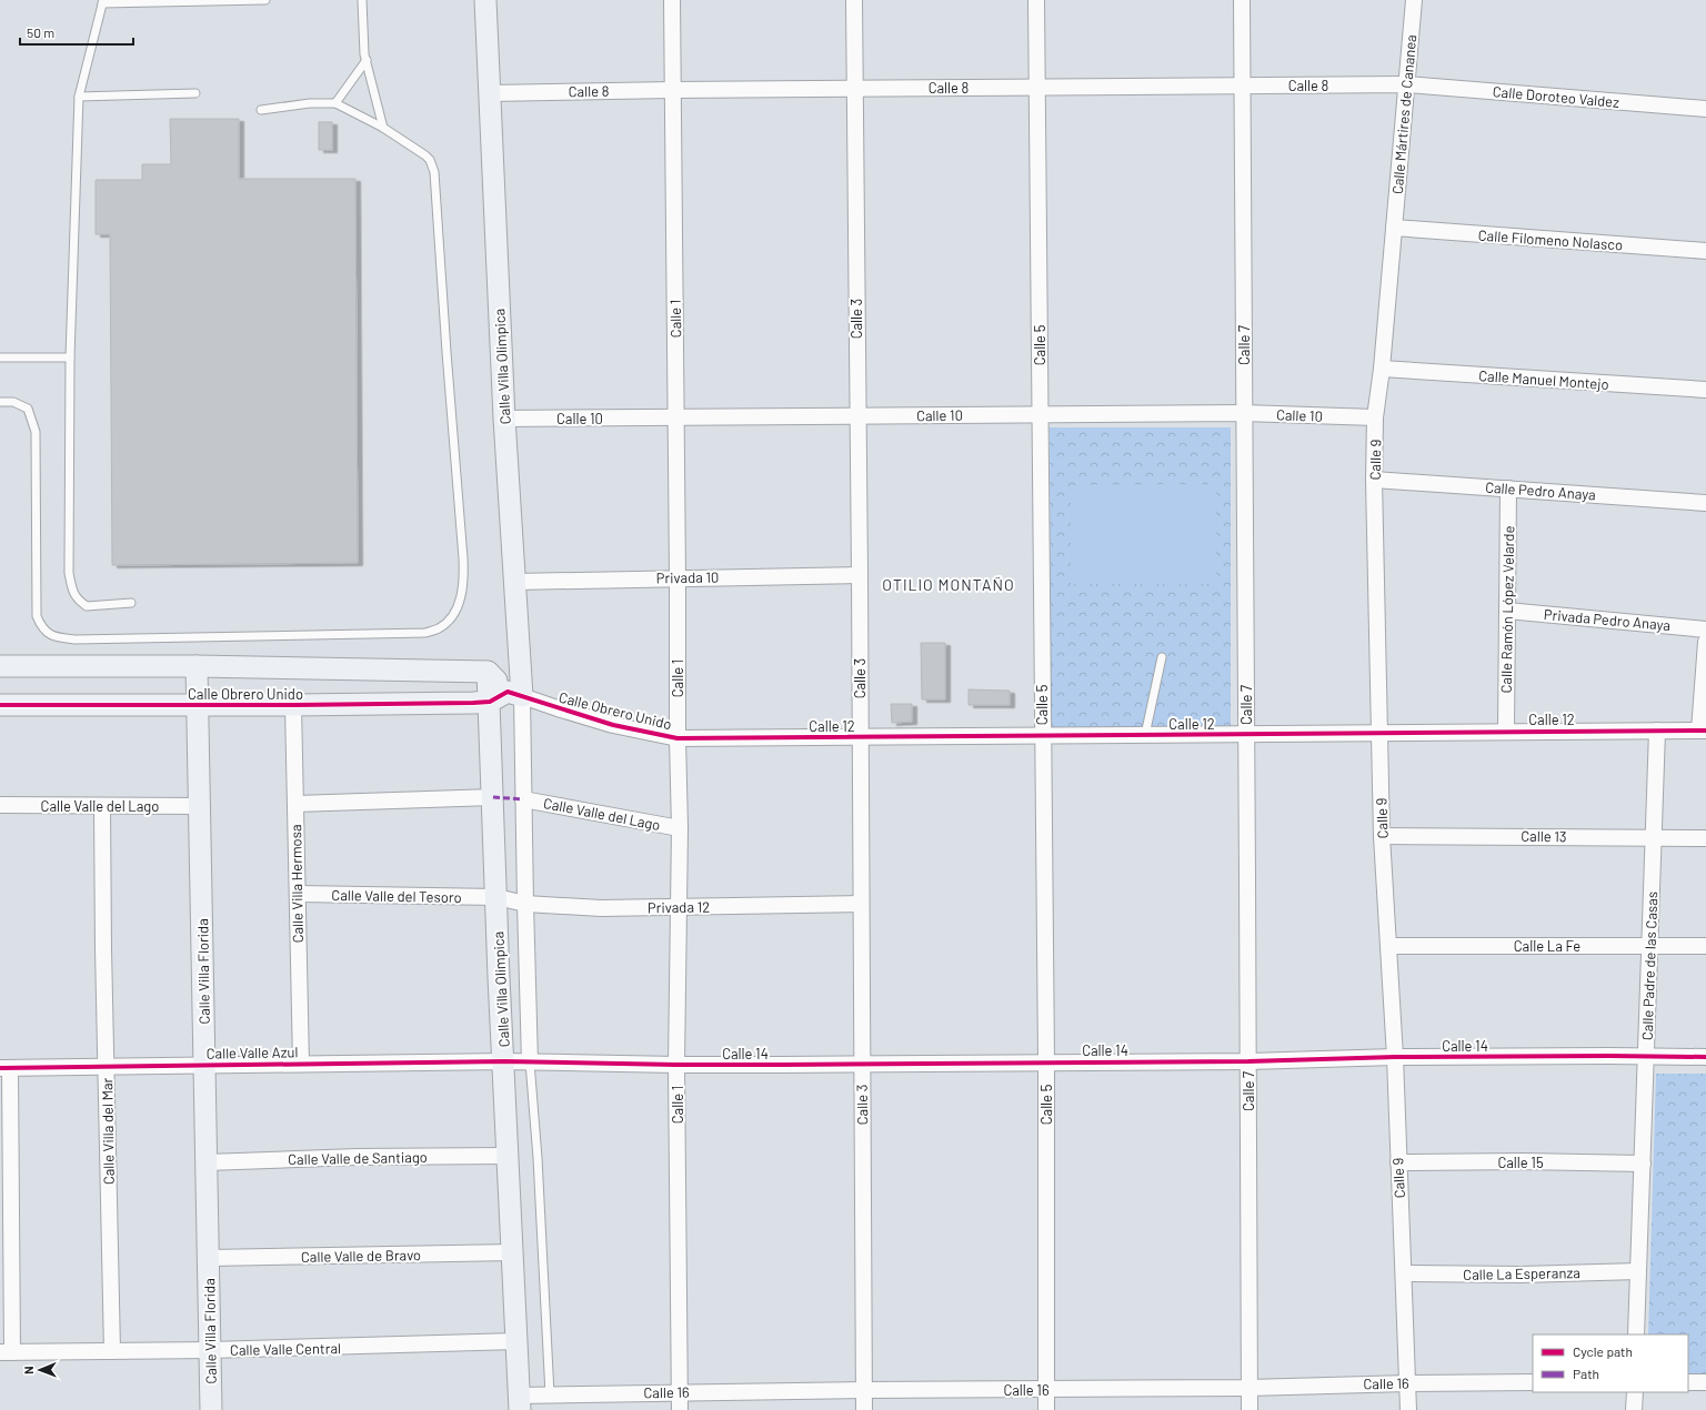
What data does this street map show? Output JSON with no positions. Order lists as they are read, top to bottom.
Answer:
{
  "streets": {
    "street": [
      "Calle 8",
      "Calle Doroteo Valdez",
      "Calle Mártires de Cananea",
      "Calle Filomeno Nolasco",
      "Calle 1",
      "Calle 3",
      "Calle 5",
      "Calle 7",
      "Calle Villa Olímpica",
      "Calle Manuel Montejo",
      "Calle 10",
      "Calle 9",
      "Calle Pedro Anaya",
      "Privada 10",
      "Calle Ramón López Velarde",
      "Privada Pedro Anaya",
      "Calle Obrero Unido",
      "Calle 12",
      "Calle Valle del Lago",
      "Calle 13",
      "Calle Villa Hermosa",
      "Calle Valle del Tesoro",
      "Privada 12",
      "Calle La Fe",
      "Calle Padre de las Casas",
      "Calle Villa Florida",
      "Calle 14",
      "Calle Valle Azul",
      "Calle Villa del Mar",
      "Calle Valle de Santiago",
      "Calle 15",
      "Calle Valle de Bravo",
      "Calle La Esperanza",
      "Calle Valle Central",
      "Calle 16"
    ]
  },
  "crossings": [
    ["Calle 8", "Calle Doroteo Valdez"],
    ["Calle 8", "Calle Mártires de Cananea"],
    ["Calle 8", "Calle 1"],
    ["Calle 8", "Calle 3"],
    ["Calle 8", "Calle 5"],
    ["Calle 8", "Calle 7"],
    ["Calle 8", "Calle Villa Olímpica"],
    ["Calle Doroteo Valdez", "Calle Mártires de Cananea"],
    ["Calle Mártires de Cananea", "Calle Filomeno Nolasco"],
    ["Calle Mártires de Cananea", "Calle 9"],
    ["Calle Filomeno Nolasco", "Calle 9"],
    ["Calle 1", "Calle 10"],
    ["Calle 1", "Privada 10"],
    ["Calle 1", "Calle Obrero Unido"],
    ["Calle 1", "Calle 12"],
    ["Calle 1", "Calle Valle del Lago"],
    ["Calle 1", "Privada 12"],
    ["Calle 1", "Calle 14"],
    ["Calle 1", "Calle 16"],
    ["Calle 3", "Calle 10"],
    ["Calle 3", "Privada 10"],
    ["Calle 3", "Calle 12"],
    ["Calle 3", "Privada 12"],
    ["Calle 3", "Calle 14"],
    ["Calle 3", "Calle 16"],
    ["Calle 5", "Calle 10"],
    ["Calle 5", "Calle 12"],
    ["Calle 5", "Calle 14"],
    ["Calle 5", "Calle 16"],
    ["Calle 7", "Calle 10"],
    ["Calle 7", "Calle 12"],
    ["Calle 7", "Calle 14"],
    ["Calle 7", "Calle 16"],
    ["Calle Villa Olímpica", "Calle 10"],
    ["Calle Villa Olímpica", "Privada 10"],
    ["Calle Villa Olímpica", "Calle Obrero Unido"],
    ["Calle Villa Olímpica", "Calle Valle del Tesoro"],
    ["Calle Villa Olímpica", "Privada 12"],
    ["Calle Villa Olímpica", "Calle 14"],
    ["Calle Villa Olímpica", "Calle Valle Azul"],
    ["Calle Villa Olímpica", "Calle Valle de Santiago"],
    ["Calle Villa Olímpica", "Calle Valle de Bravo"],
    ["Calle Villa Olímpica", "Calle Valle Central"],
    ["Calle Villa Olímpica", "Calle 16"],
    ["Calle Manuel Montejo", "Calle 9"],
    ["Calle 10", "Calle 9"],
    ["Calle 9", "Calle Pedro Anaya"],
    ["Calle 9", "Calle 12"],
    ["Calle 9", "Calle 13"],
    ["Calle 9", "Calle La Fe"],
    ["Calle 9", "Calle 14"],
    ["Calle 9", "Calle 15"],
    ["Calle 9", "Calle La Esperanza"],
    ["Calle 9", "Calle 16"],
    ["Calle Pedro Anaya", "Calle Ramón López Velarde"],
    ["Calle Ramón López Velarde", "Privada Pedro Anaya"],
    ["Calle Ramón López Velarde", "Calle 12"],
    ["Calle Obrero Unido", "Calle 12"],
    ["Calle Obrero Unido", "Calle Villa Hermosa"],
    ["Calle Obrero Unido", "Calle Villa Florida"],
    ["Calle 12", "Calle Padre de las Casas"],
    ["Calle Valle del Lago", "Calle Villa Florida"],
    ["Calle Valle del Lago", "Calle Villa del Mar"],
    ["Calle 13", "Calle Padre de las Casas"],
    ["Calle Villa Hermosa", "Calle Valle del Tesoro"],
    ["Calle Villa Hermosa", "Calle Valle Azul"],
    ["Calle Valle del Tesoro", "Privada 12"],
    ["Calle La Fe", "Calle Padre de las Casas"],
    ["Calle Padre de las Casas", "Calle 14"],
    ["Calle Padre de las Casas", "Calle 15"],
    ["Calle Padre de las Casas", "Calle La Esperanza"],
    ["Calle Villa Florida", "Calle Valle Azul"],
    ["Calle Villa Florida", "Calle Valle de Santiago"],
    ["Calle Villa Florida", "Calle Valle de Bravo"],
    ["Calle Villa Florida", "Calle Valle Central"],
    ["Calle 14", "Calle Valle Azul"],
    ["Calle Valle Azul", "Calle Villa del Mar"],
    ["Calle Villa del Mar", "Calle Valle Central"]
  ],
  "districts": ["OTILIO MONTAÑO"],
  "legend": ["Cycle path", "Path"],
  "scale_bar": "50 m",
  "north": "left"
}
